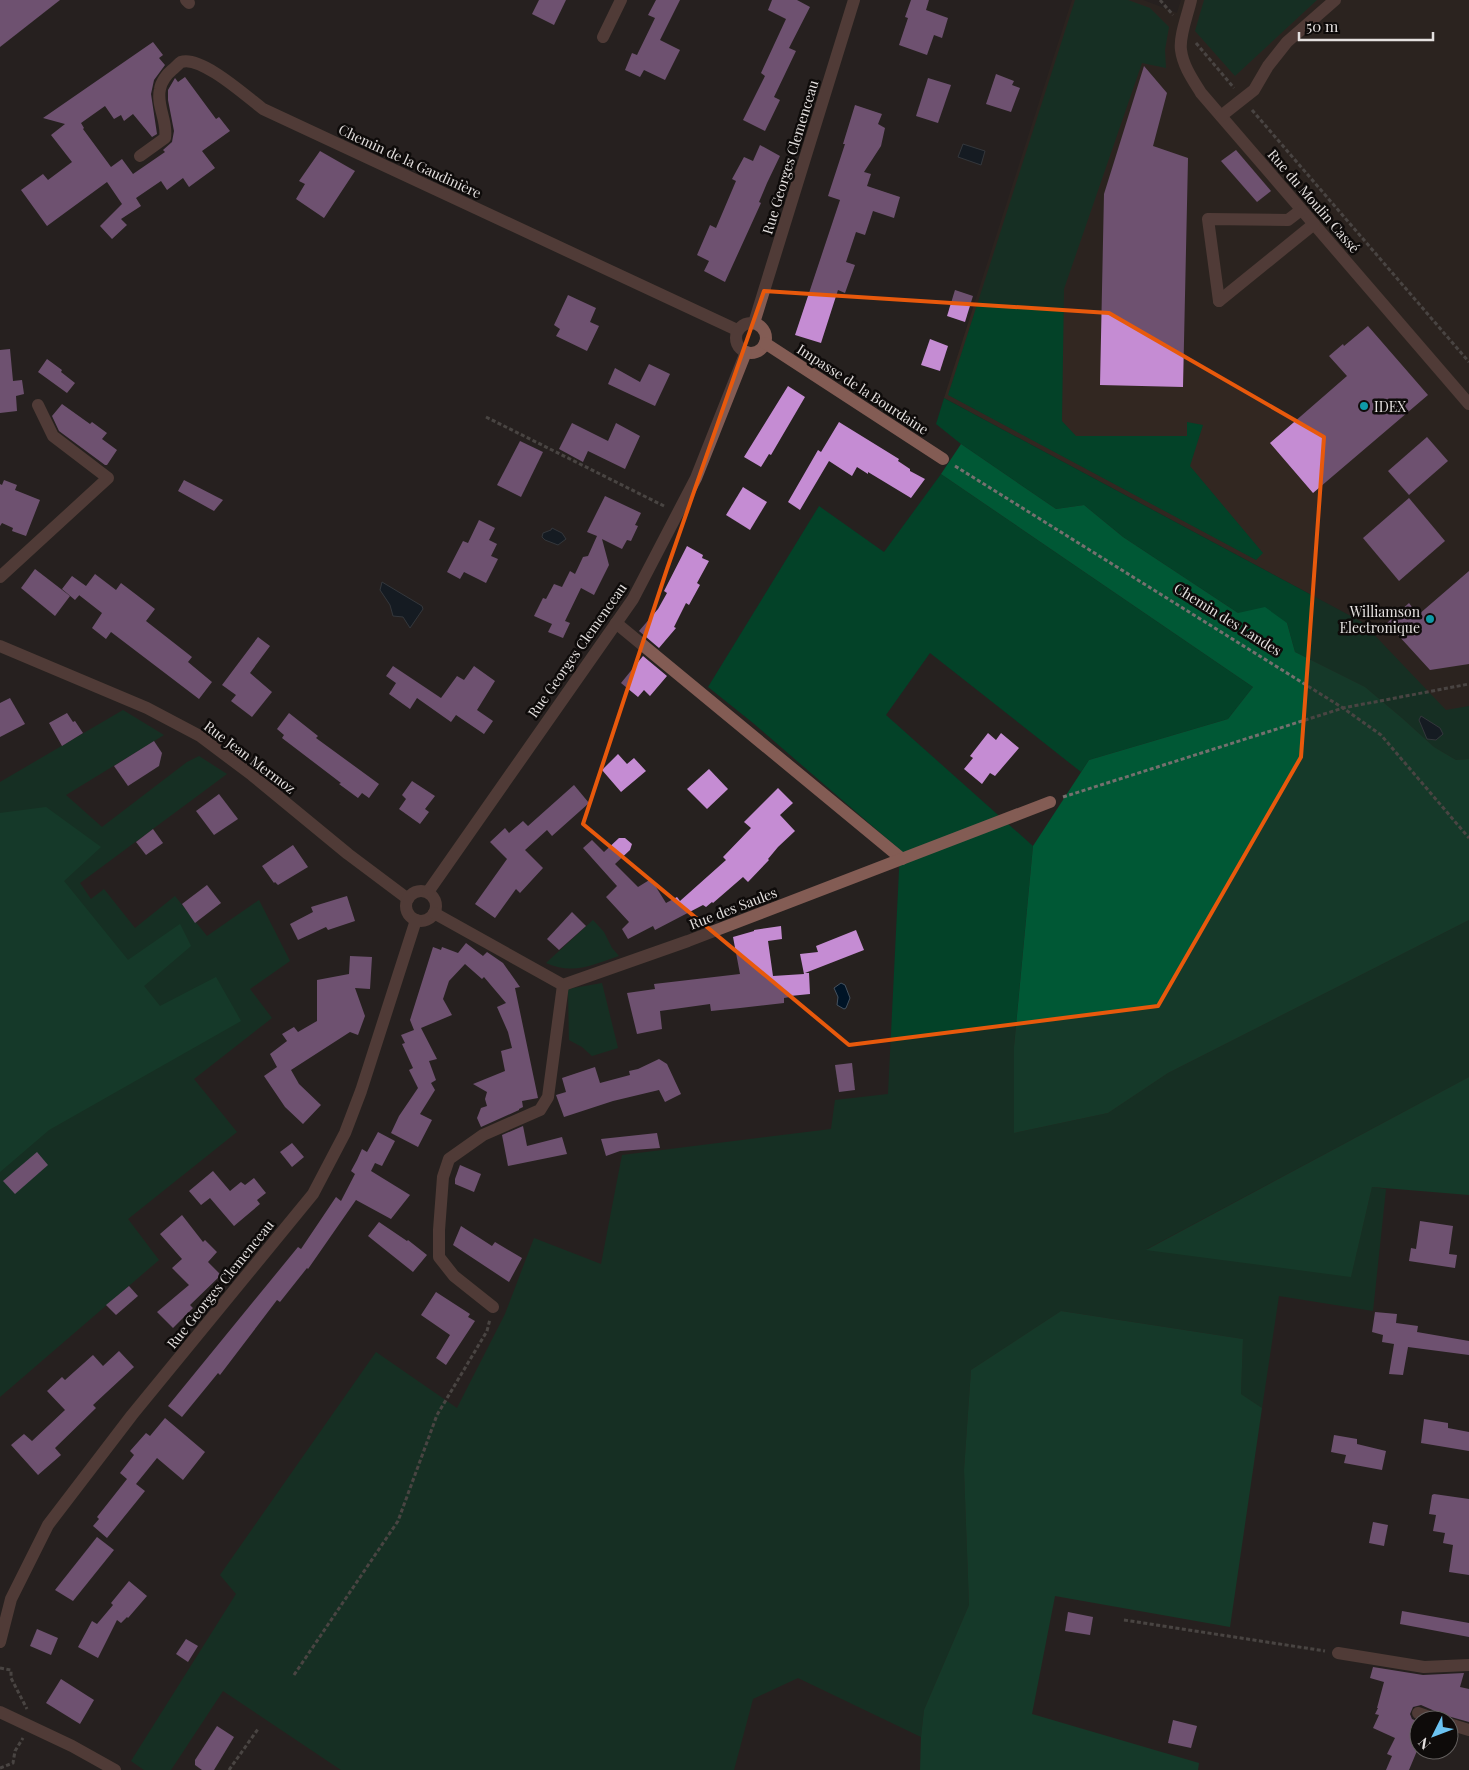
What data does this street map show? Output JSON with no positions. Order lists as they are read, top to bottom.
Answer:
{
  "streets": {
    "street": [
      "Rue Georges Clemenceau",
      "Chemin de la Gaudinière",
      "Rue du Moulin Cassé",
      "Impasse de la Bourdaine",
      "Rue Jean Mermoz",
      "Rue des Saules"
    ],
    "path": ["Chemin des Landes"]
  },
  "crossings": [
    ["Rue Georges Clemenceau", "Chemin de la Gaudinière"],
    ["Rue Georges Clemenceau", "Impasse de la Bourdaine"],
    ["Rue Georges Clemenceau", "Rue Jean Mermoz"],
    ["Chemin de la Gaudinière", "Impasse de la Bourdaine"],
    ["Impasse de la Bourdaine", "Chemin des Landes"]
  ],
  "places": ["IDEX", "Williamson Electronique"],
  "scale_bar": "50 m",
  "north": "bottom left"
}
